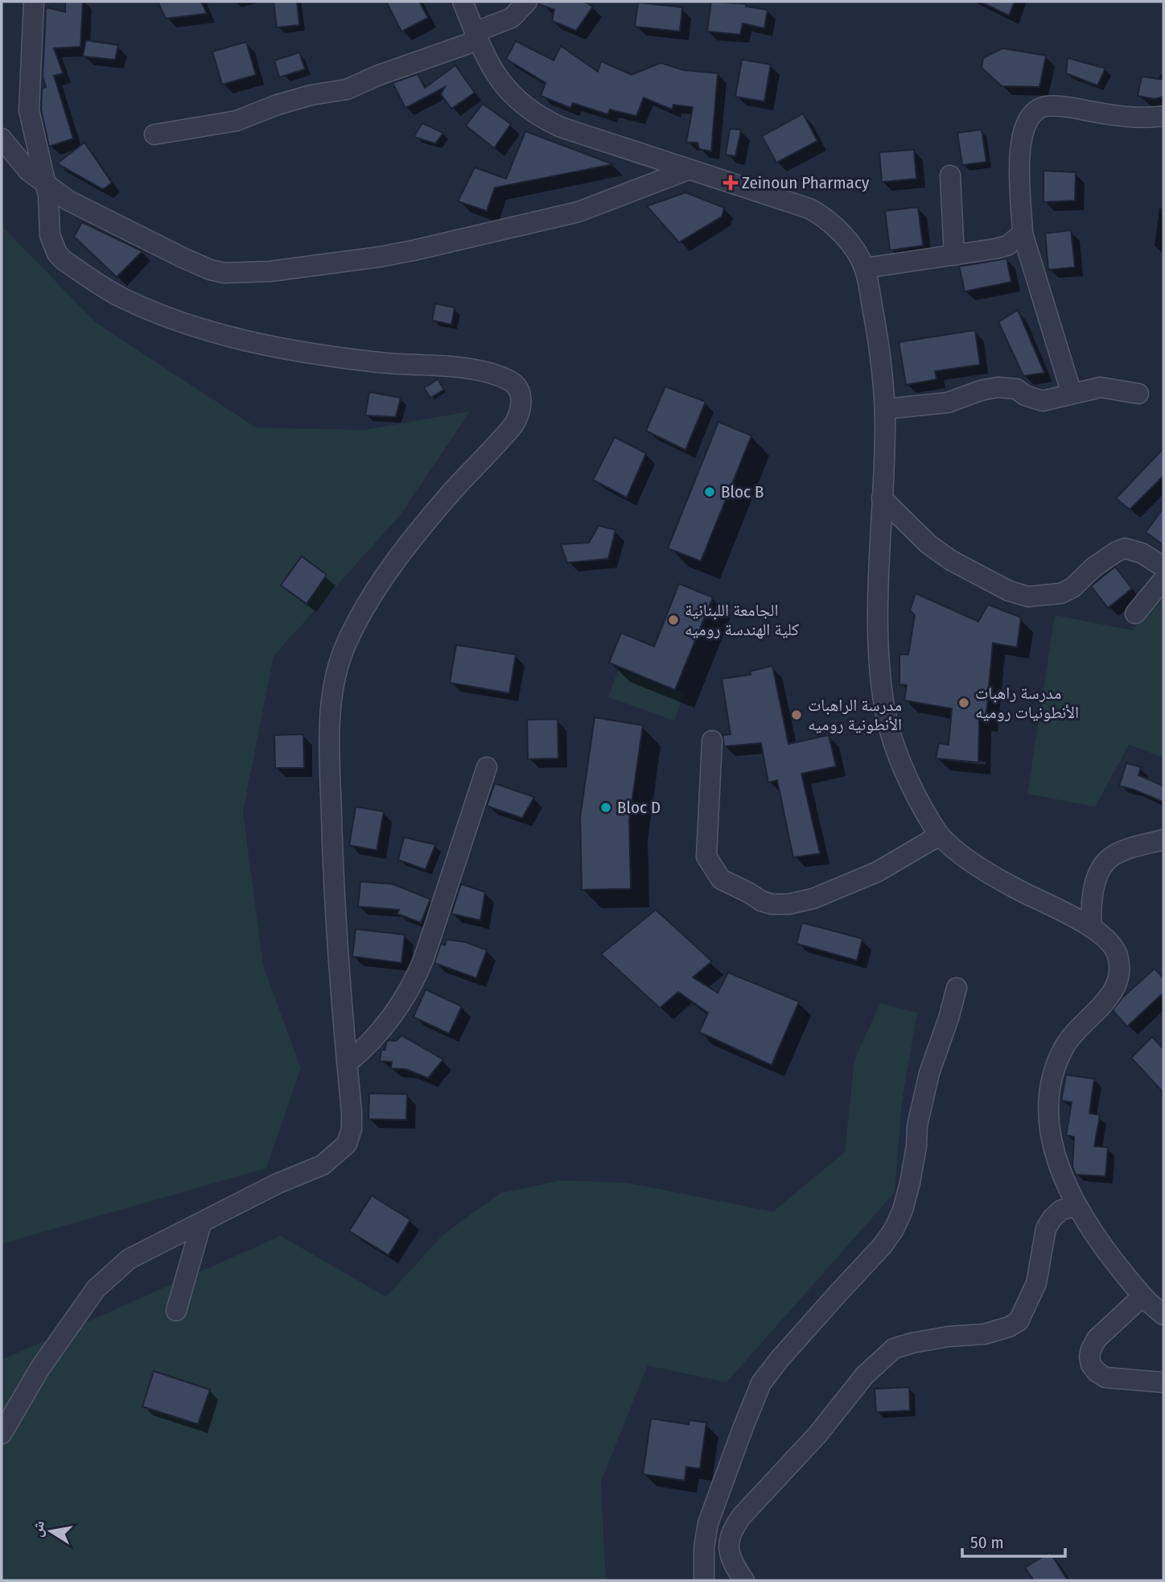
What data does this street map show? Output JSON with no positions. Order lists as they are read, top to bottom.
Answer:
{
  "places": {
    "health": ["Zeinoun Pharmacy"],
    "other": [
      "Bloc B",
      "الجامعة اللبنانية كلية الهندسة روميه",
      "مدرسة راهبات الأنطونيات روميه",
      "مدرسة الراهبات الأنطونية روميه",
      "Bloc D"
    ]
  },
  "scale_bar": "50 m",
  "north": "left"
}
